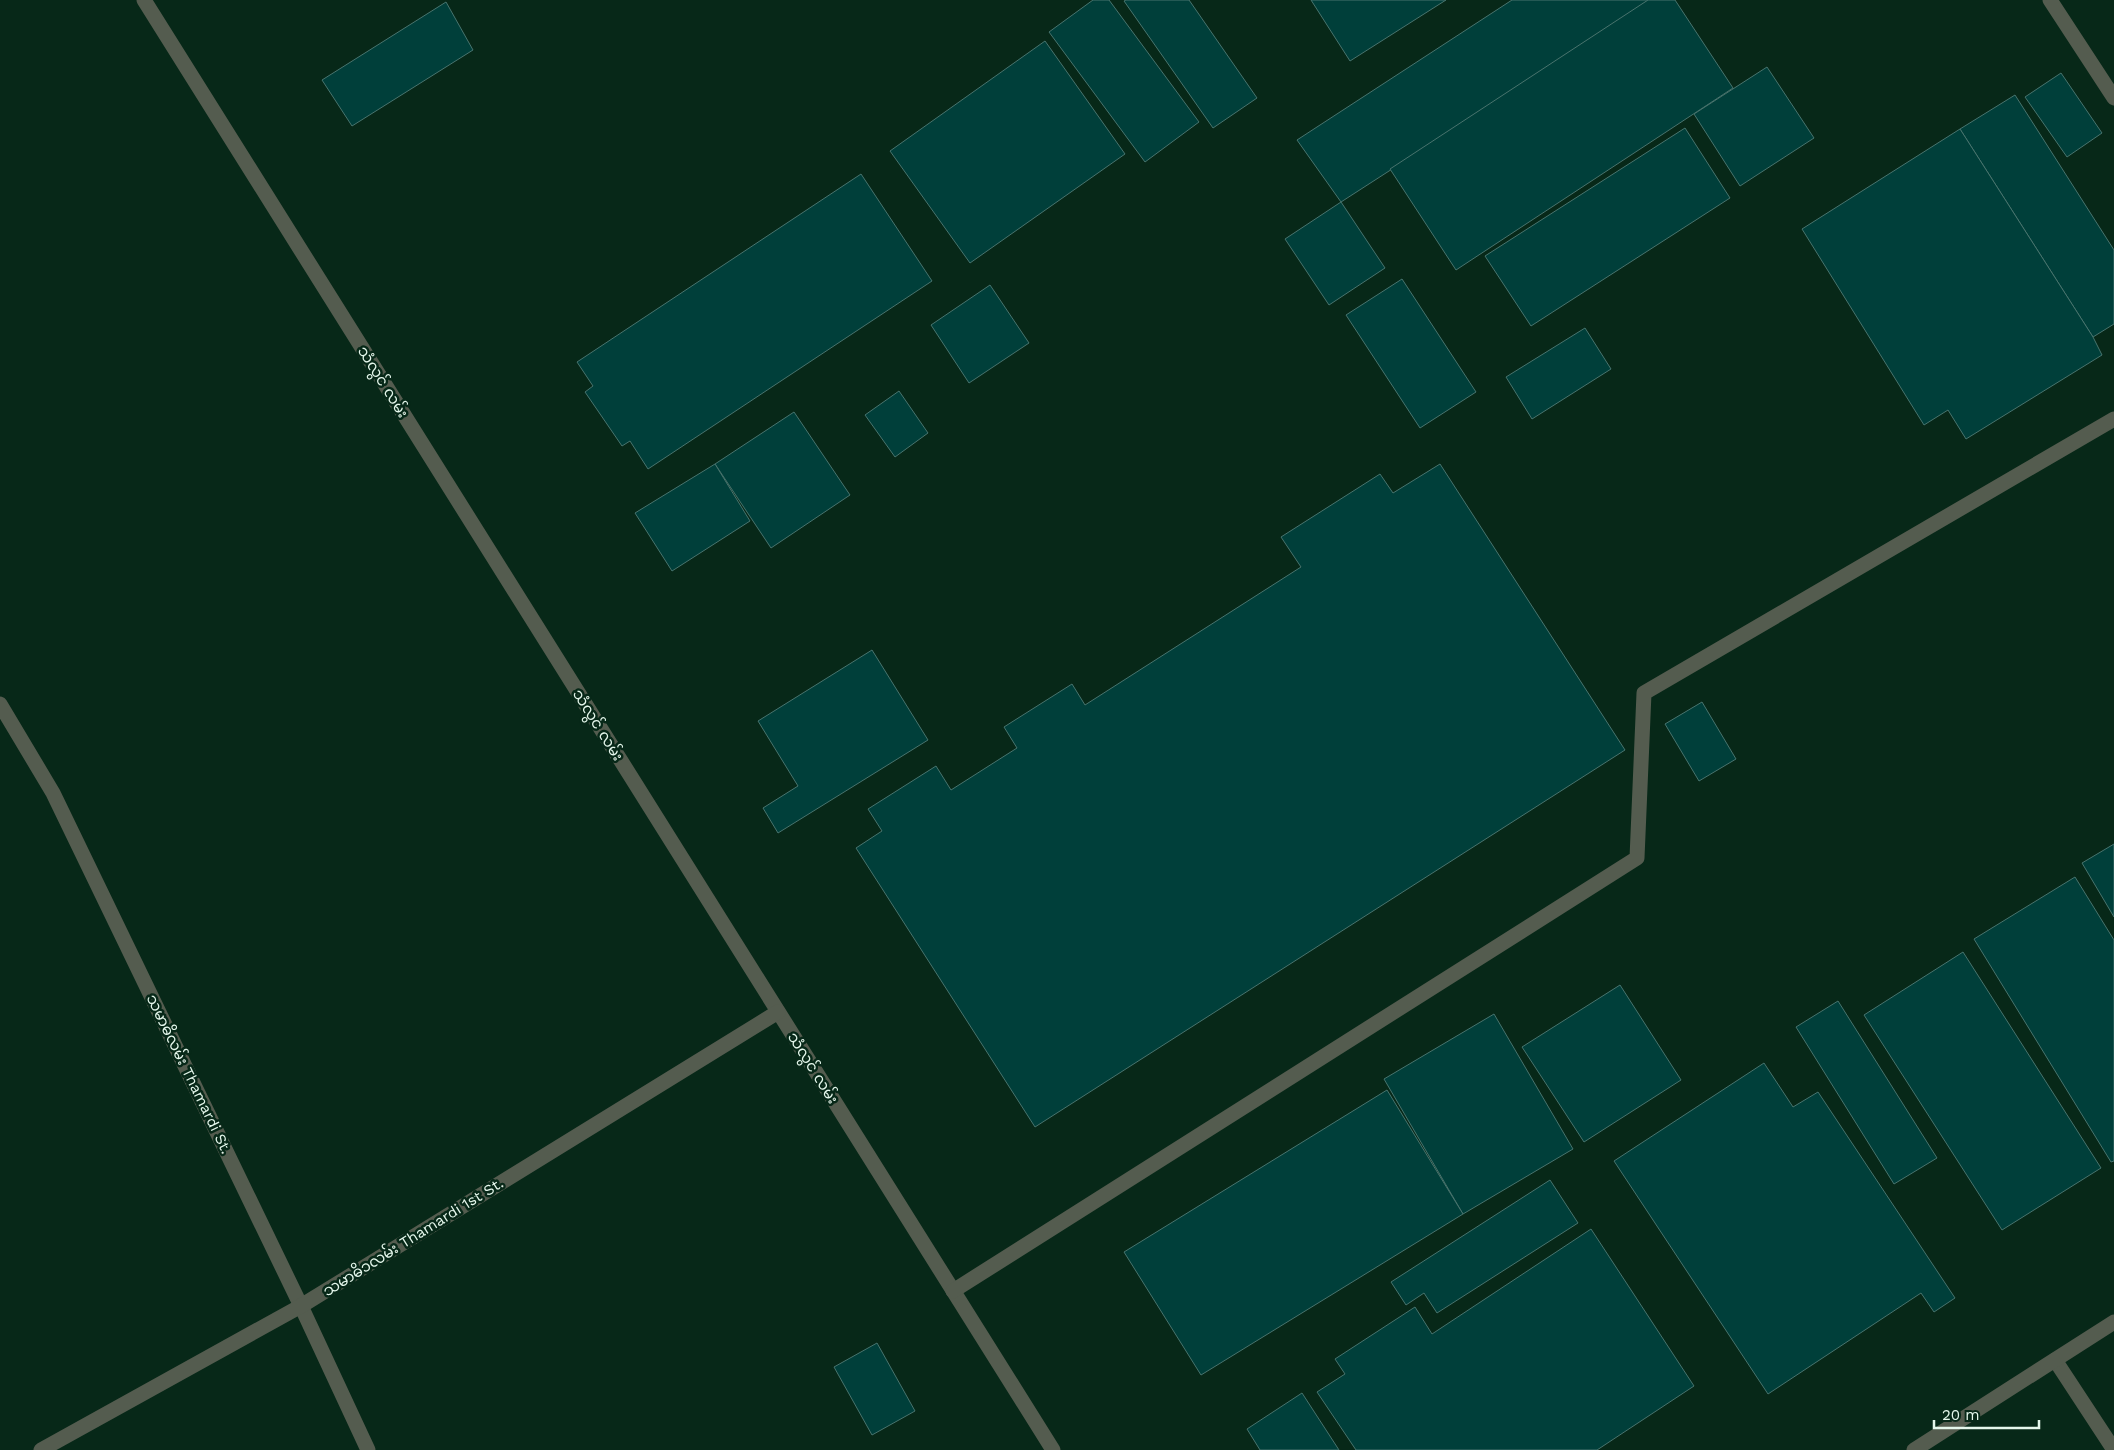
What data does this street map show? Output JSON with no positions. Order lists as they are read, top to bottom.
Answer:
{
  "streets": {
    "street": ["သံလွင် လမ်း", "သမာဓိလမ်း Thamardi St.", "သမာဓိ၁လမ်း Thamardi 1st St."]
  },
  "crossings": [
    ["သံလွင် လမ်း", "သမာဓိ၁လမ်း Thamardi 1st St."],
    ["သမာဓိလမ်း Thamardi St.", "သမာဓိ၁လမ်း Thamardi 1st St."]
  ],
  "scale_bar": "20 m"
}
